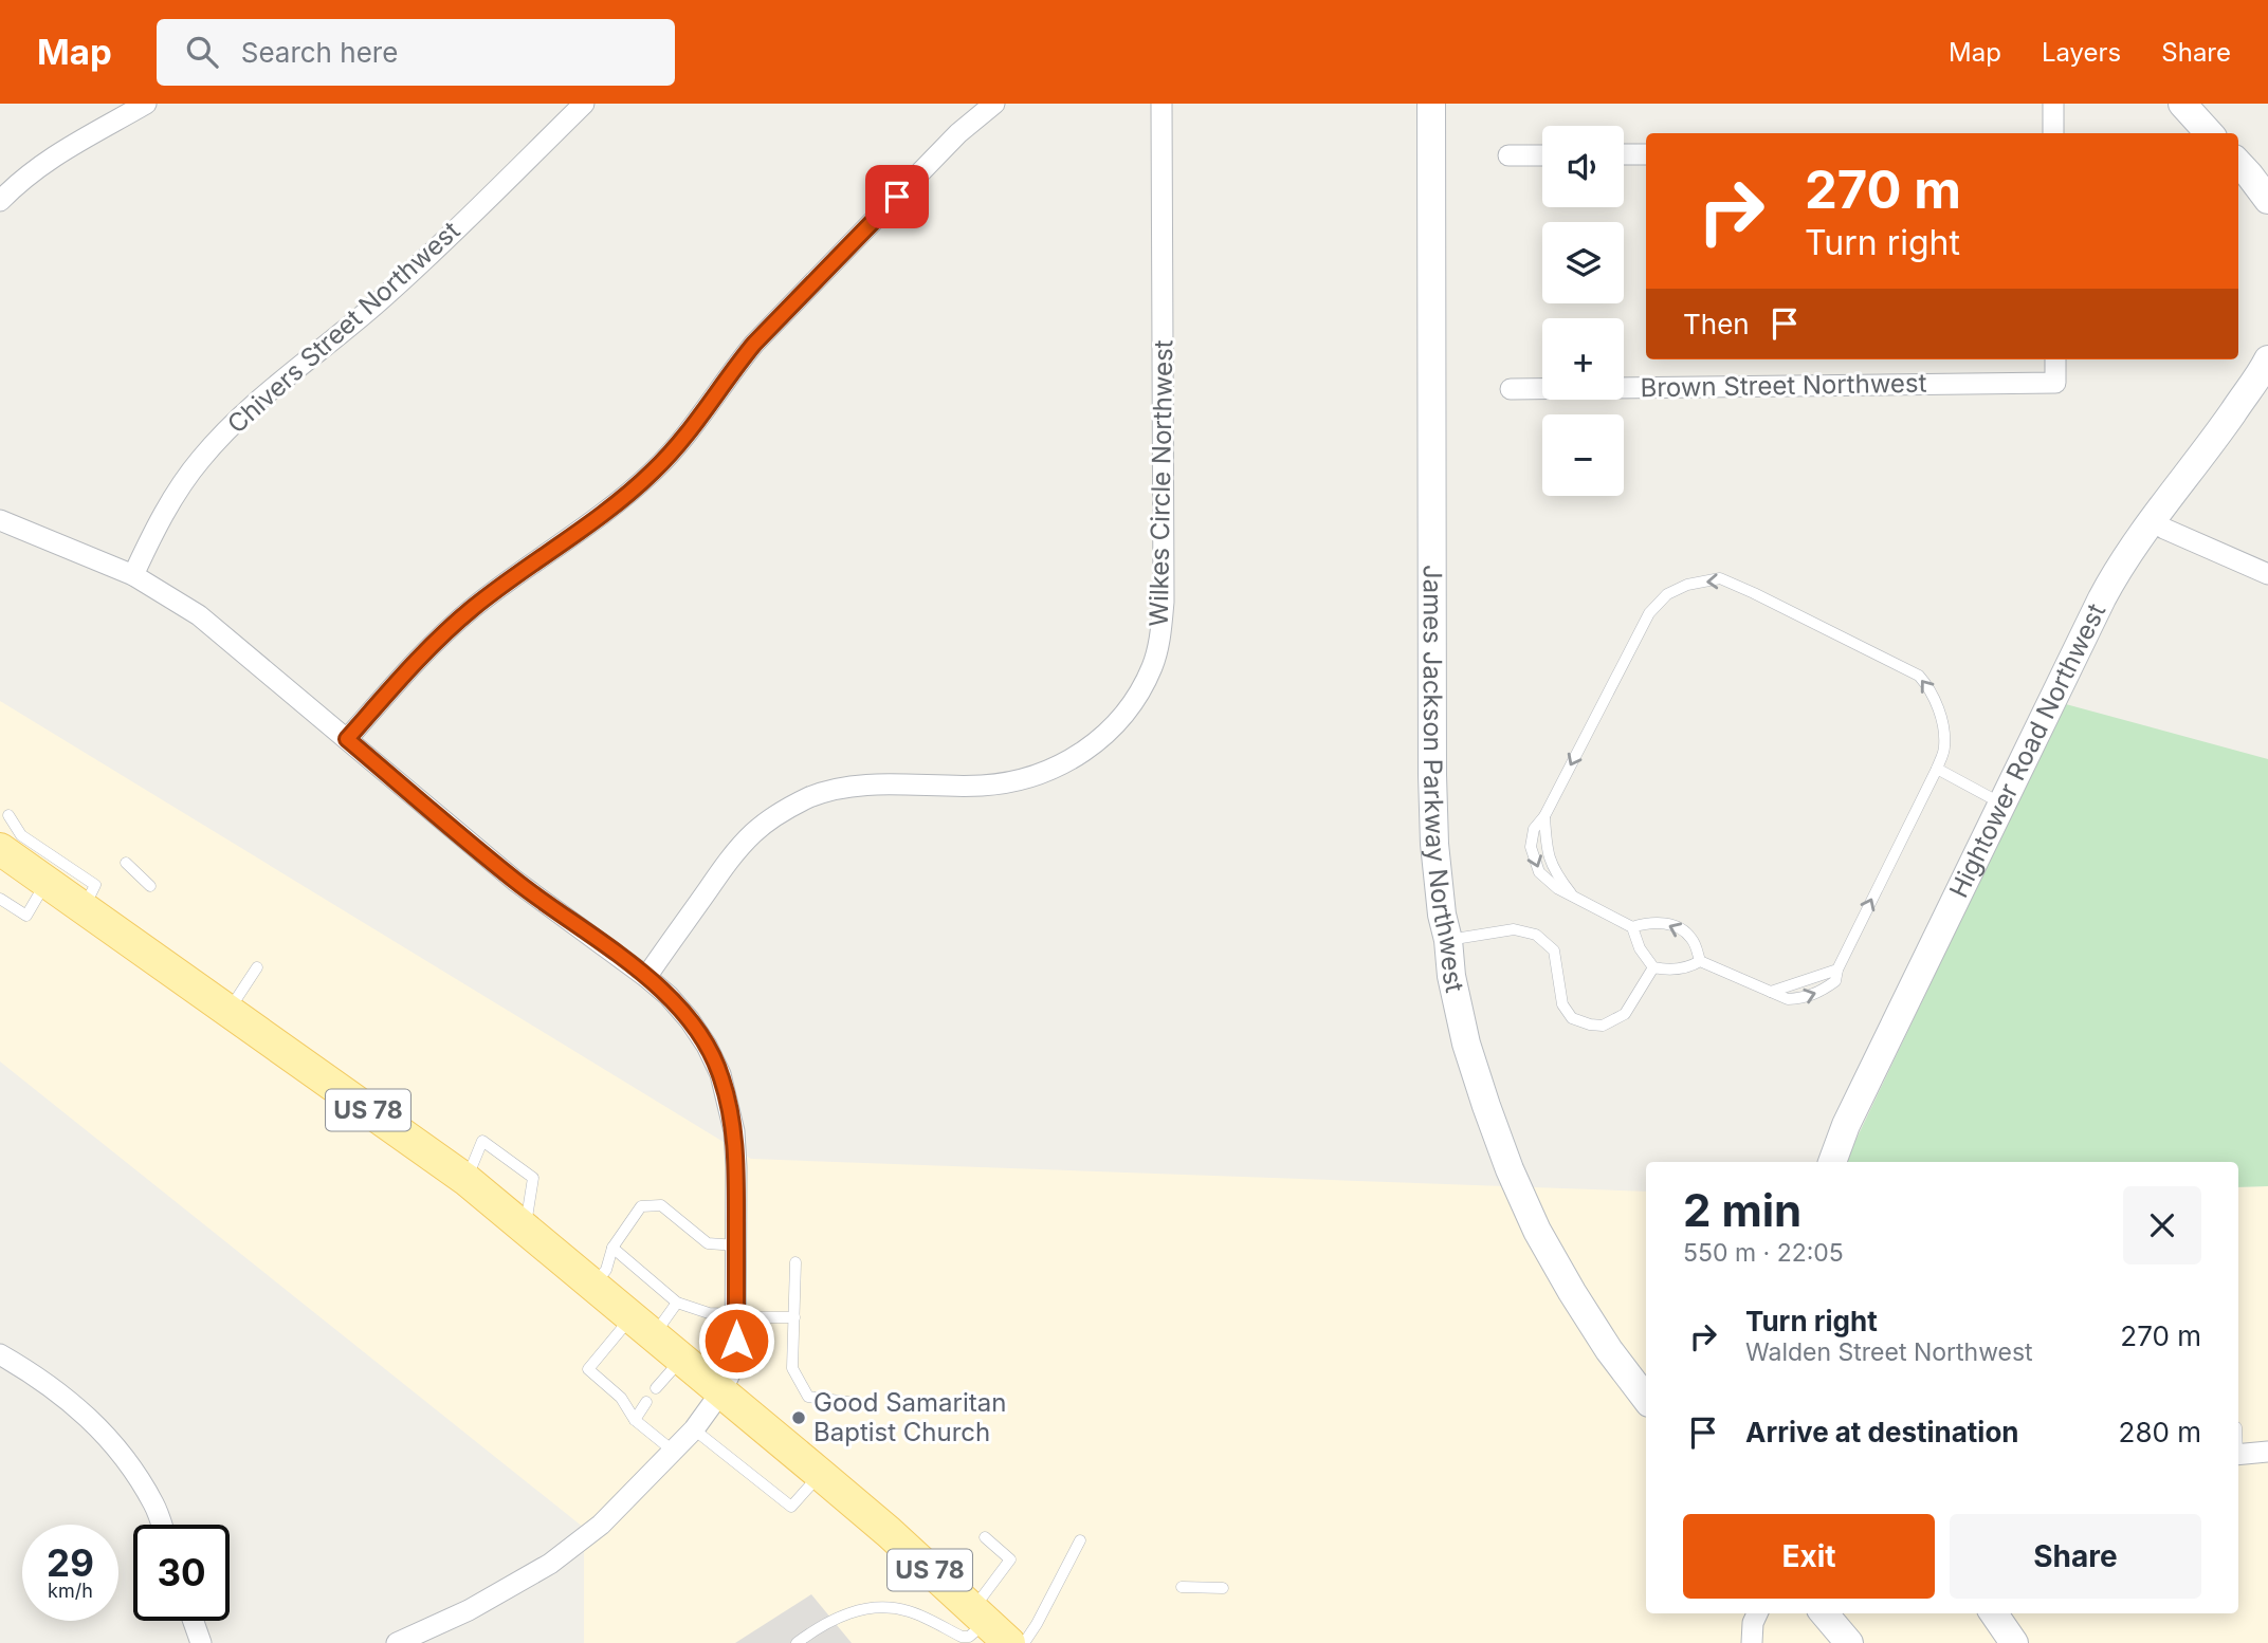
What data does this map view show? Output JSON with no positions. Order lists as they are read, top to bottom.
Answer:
{
  "streets": {
    "main road": ["Hightower Road Northwest", "James Jackson Parkway Northwest", "US 78"],
    "street": ["Chivers Street Northwest", "Brown Street Northwest", "Wilkes Circle Northwest"]
  },
  "places": ["Good Samaritan Baptist Church"],
  "page": {
    "header": "Map",
    "search": "Search here",
    "nav": ["Map", "Layers", "Share"],
    "map_buttons": ["+", "−"],
    "turn": ["270 m", "Turn right"],
    "then": "Then",
    "heading": ["2 min", "550 m · 22:05"],
    "list": [
      {
        "name": "Turn right",
        "note": "Walden Street Northwest",
        "value": "270 m"
      },
      {
        "name": "Arrive at destination",
        "value": "280 m"
      }
    ],
    "buttons": ["Exit", "Share"],
    "speed": "29 km/h",
    "limit": "30"
  }
}
